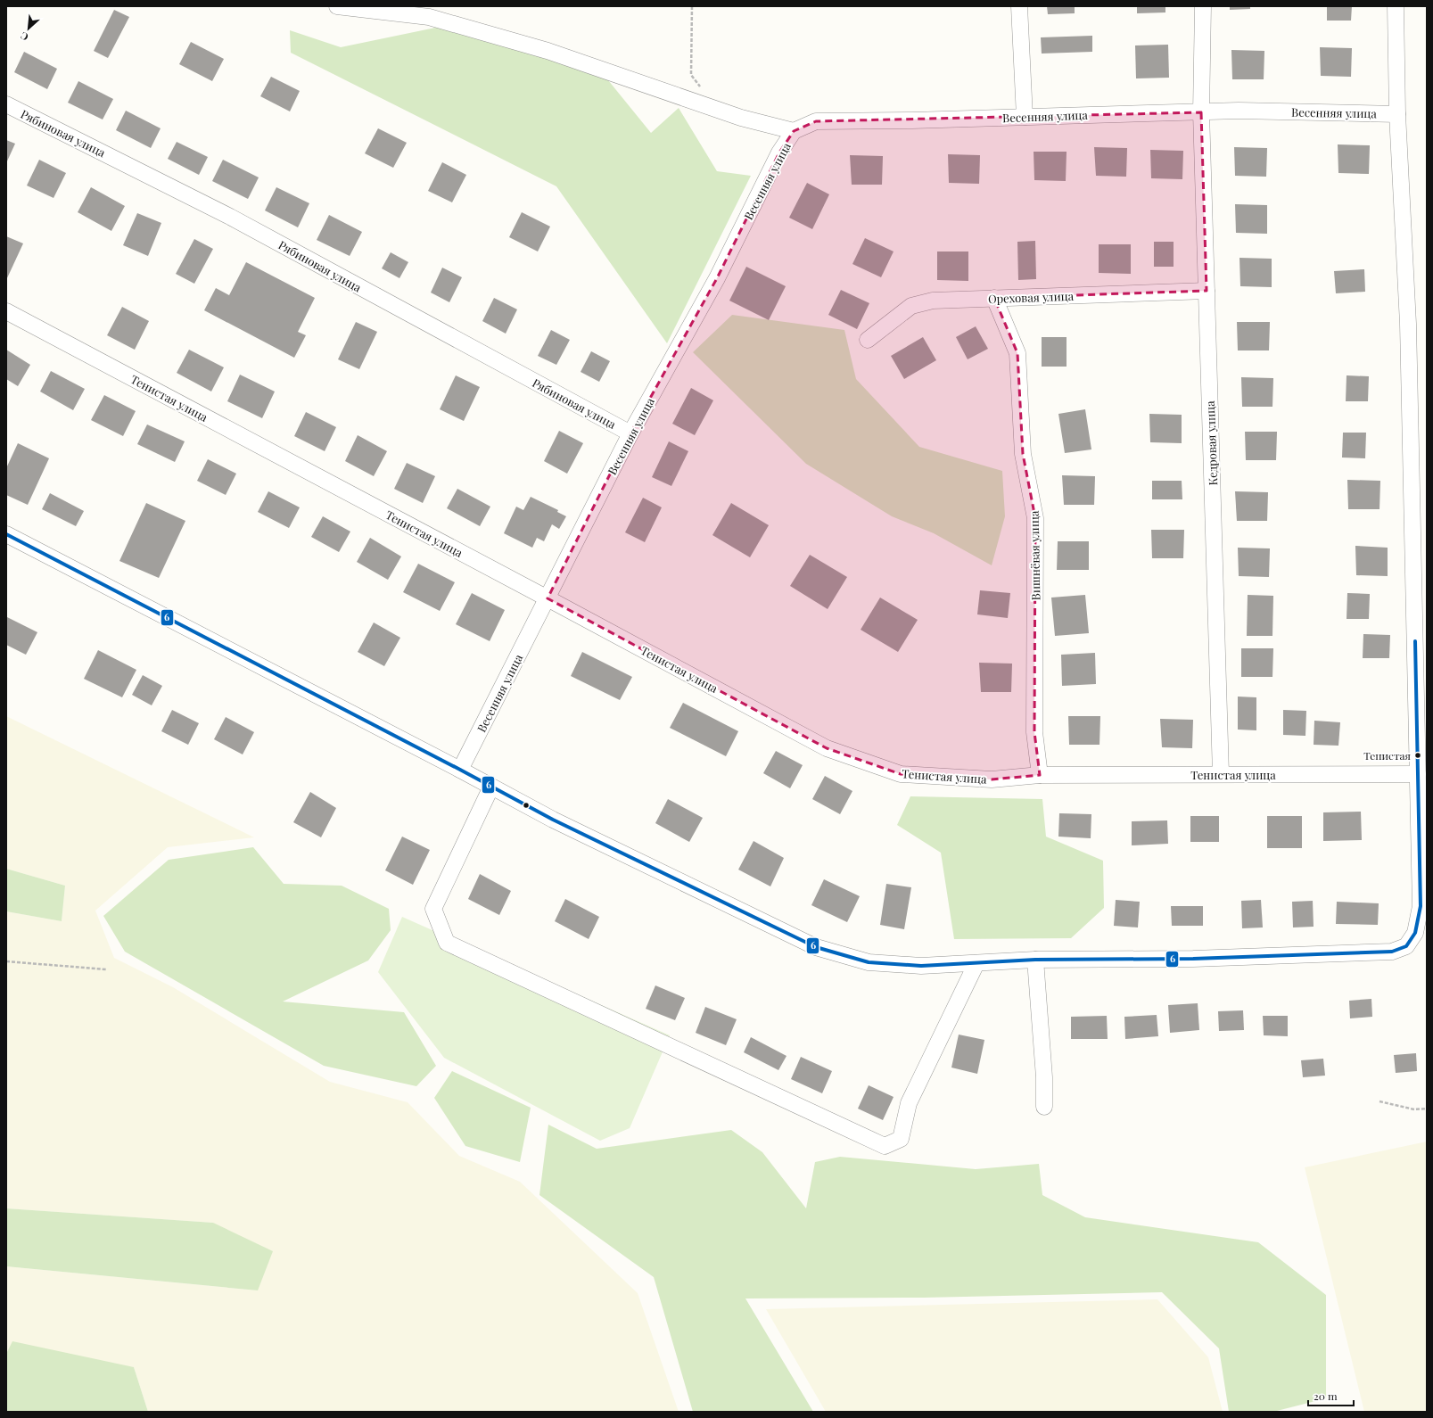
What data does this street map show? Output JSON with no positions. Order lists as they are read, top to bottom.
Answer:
{
  "streets": {
    "street": [
      "Весенняя улица",
      "Рябиновая улица",
      "Ореховая улица",
      "Тенистая улица",
      "Кедровая улица",
      "Вишнёвая улица"
    ]
  },
  "crossings": [
    ["Весенняя улица", "Рябиновая улица"],
    ["Весенняя улица", "Тенистая улица"],
    ["Весенняя улица", "Кедровая улица"],
    ["Ореховая улица", "Кедровая улица"],
    ["Ореховая улица", "Вишнёвая улица"],
    ["Тенистая улица", "Кедровая улица"],
    ["Тенистая улица", "Вишнёвая улица"]
  ],
  "places": ["Тенистая"],
  "lines": ["transit line 6"],
  "scale_bar": "20 m",
  "north": "bottom left"
}
